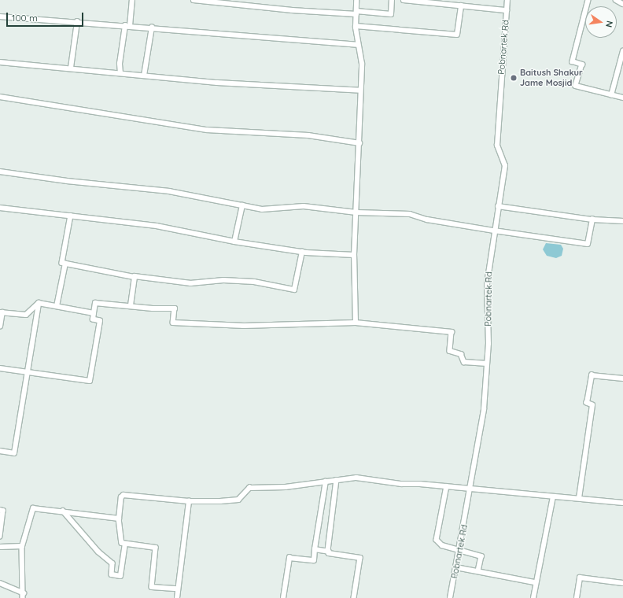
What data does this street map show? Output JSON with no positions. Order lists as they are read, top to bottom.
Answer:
{
  "streets": {
    "street": ["Pobnartek Rd"]
  },
  "places": ["Baitush Shakur Jame Mosjid"],
  "scale_bar": "100 m",
  "north": "right"
}
